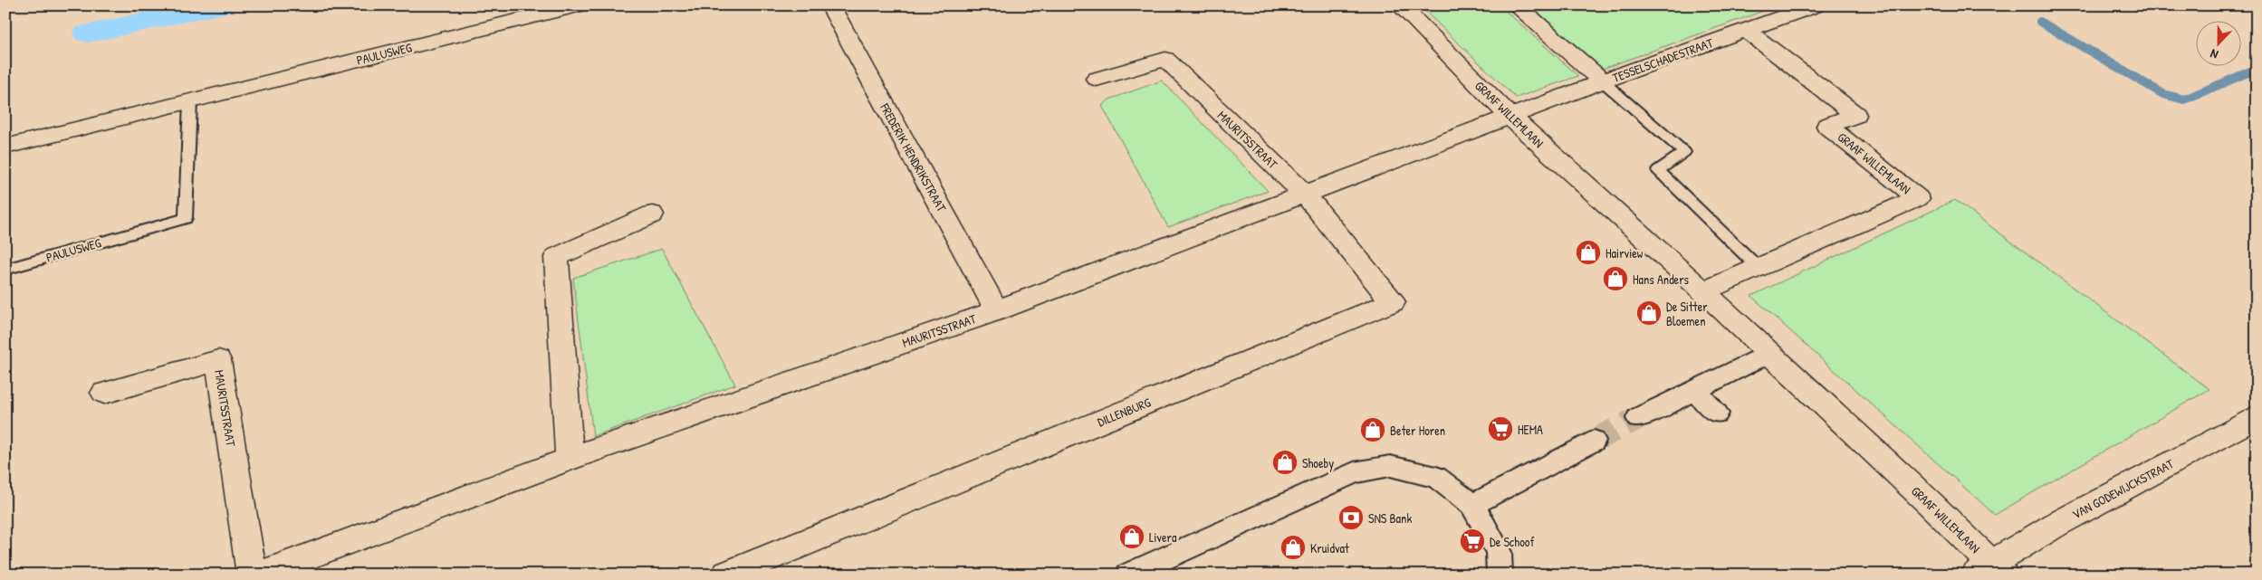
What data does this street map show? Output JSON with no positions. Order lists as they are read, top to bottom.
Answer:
{
  "streets": {
    "street": [
      "PAULUSWEG",
      "TESSELSCHADESTRAAT",
      "GRAAF WILLEMLAAN",
      "MAURITSSTRAAT",
      "FREDERIK HENDRIKSTRAAT",
      "DILLENBURG",
      "VAN GODEWIJCKSTRAAT"
    ]
  },
  "crossings": [
    ["TESSELSCHADESTRAAT", "GRAAF WILLEMLAAN"],
    ["TESSELSCHADESTRAAT", "MAURITSSTRAAT"],
    ["GRAAF WILLEMLAAN", "MAURITSSTRAAT"],
    ["GRAAF WILLEMLAAN", "VAN GODEWIJCKSTRAAT"],
    ["MAURITSSTRAAT", "FREDERIK HENDRIKSTRAAT"],
    ["MAURITSSTRAAT", "DILLENBURG"]
  ],
  "places": {
    "shop": [
      "Hairview",
      "Hans Anders",
      "De Sitter Bloemen",
      "Beter Horen",
      "Shoeby",
      "Livera",
      "Kruidvat"
    ],
    "supermarket": ["HEMA", "De Schoof"],
    "bank": ["SNS Bank"]
  },
  "north": "bottom"
}
